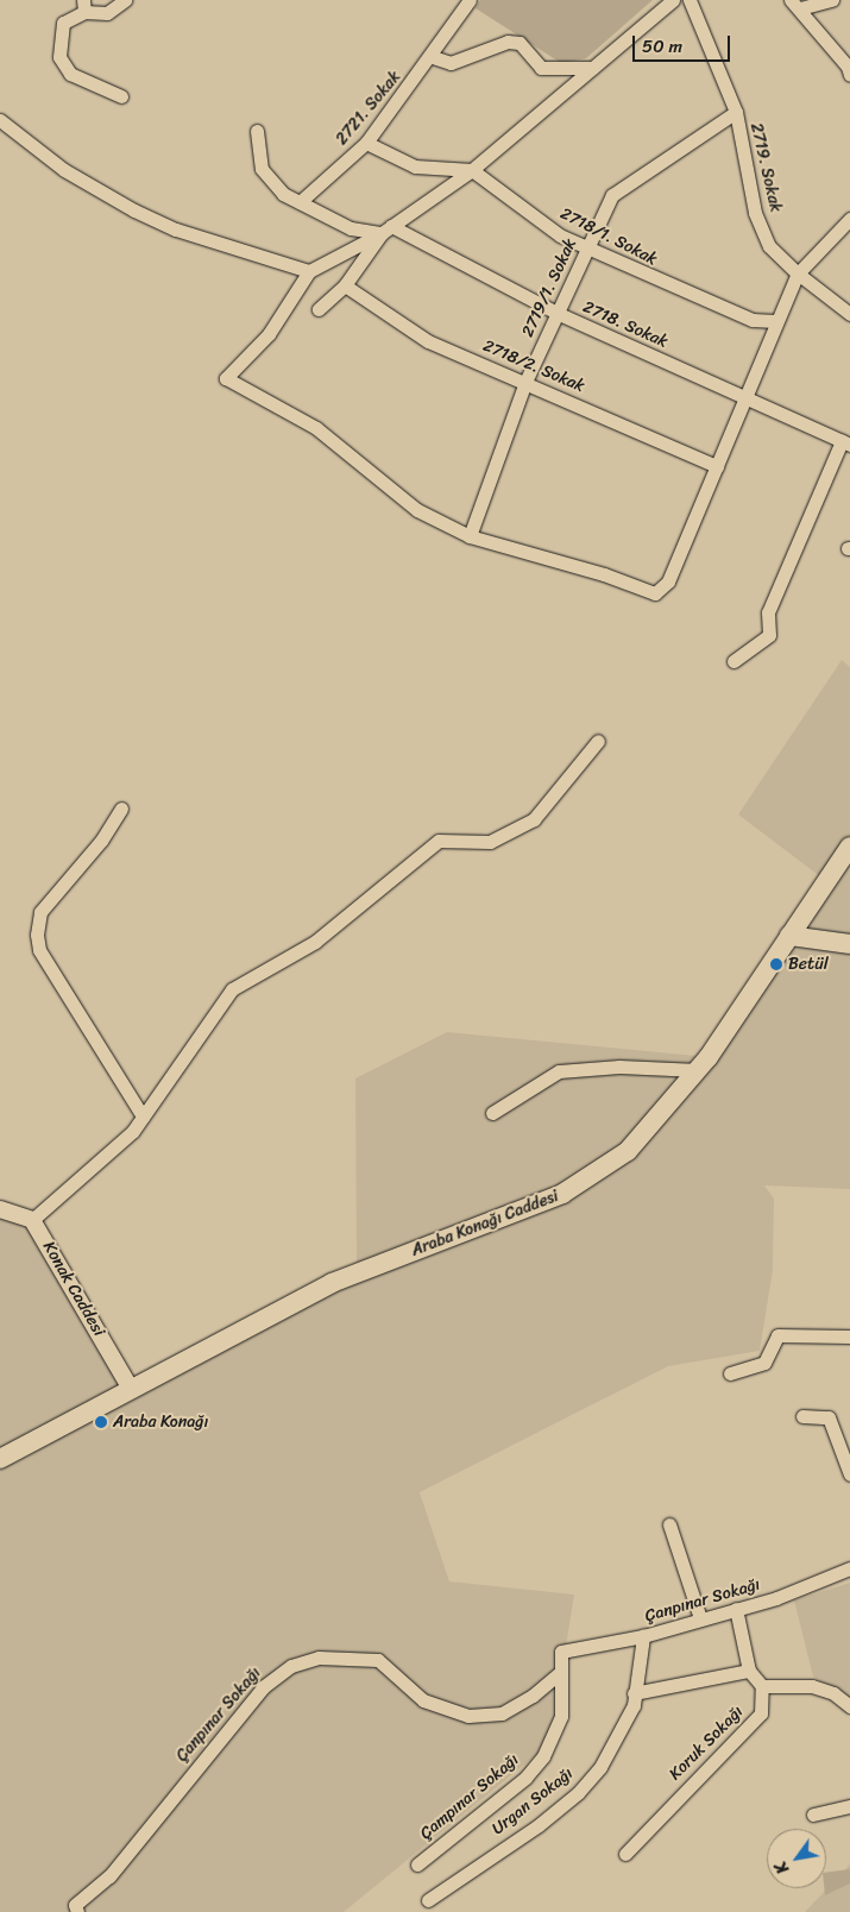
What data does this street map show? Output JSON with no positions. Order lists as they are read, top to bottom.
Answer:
{
  "streets": {
    "main road": ["Araba Konağı Caddesi"],
    "street": [
      "2721. Sokak",
      "2719. Sokak",
      "2718/1. Sokak",
      "2719/1. Sokak",
      "2718. Sokak",
      "2718/2. Sokak",
      "Konak Caddesi",
      "Çanpınar Sokağı",
      "Koruk Sokağı",
      "Çampınar Sokağı",
      "Urgan Sokağı"
    ]
  },
  "crossings": [
    ["2721. Sokak", "2718. Sokak"],
    ["2719. Sokak", "2719/1. Sokak"],
    ["2718/1. Sokak", "2719/1. Sokak"],
    ["2719/1. Sokak", "2718. Sokak"],
    ["2719/1. Sokak", "2718/2. Sokak"],
    ["Araba Konağı Caddesi", "Konak Caddesi"],
    ["Çanpınar Sokağı", "Çampınar Sokağı"],
    ["Çanpınar Sokağı", "Urgan Sokağı"]
  ],
  "places": ["Betül", "Araba Konağı"],
  "scale_bar": "50 m",
  "north": "bottom left"
}
